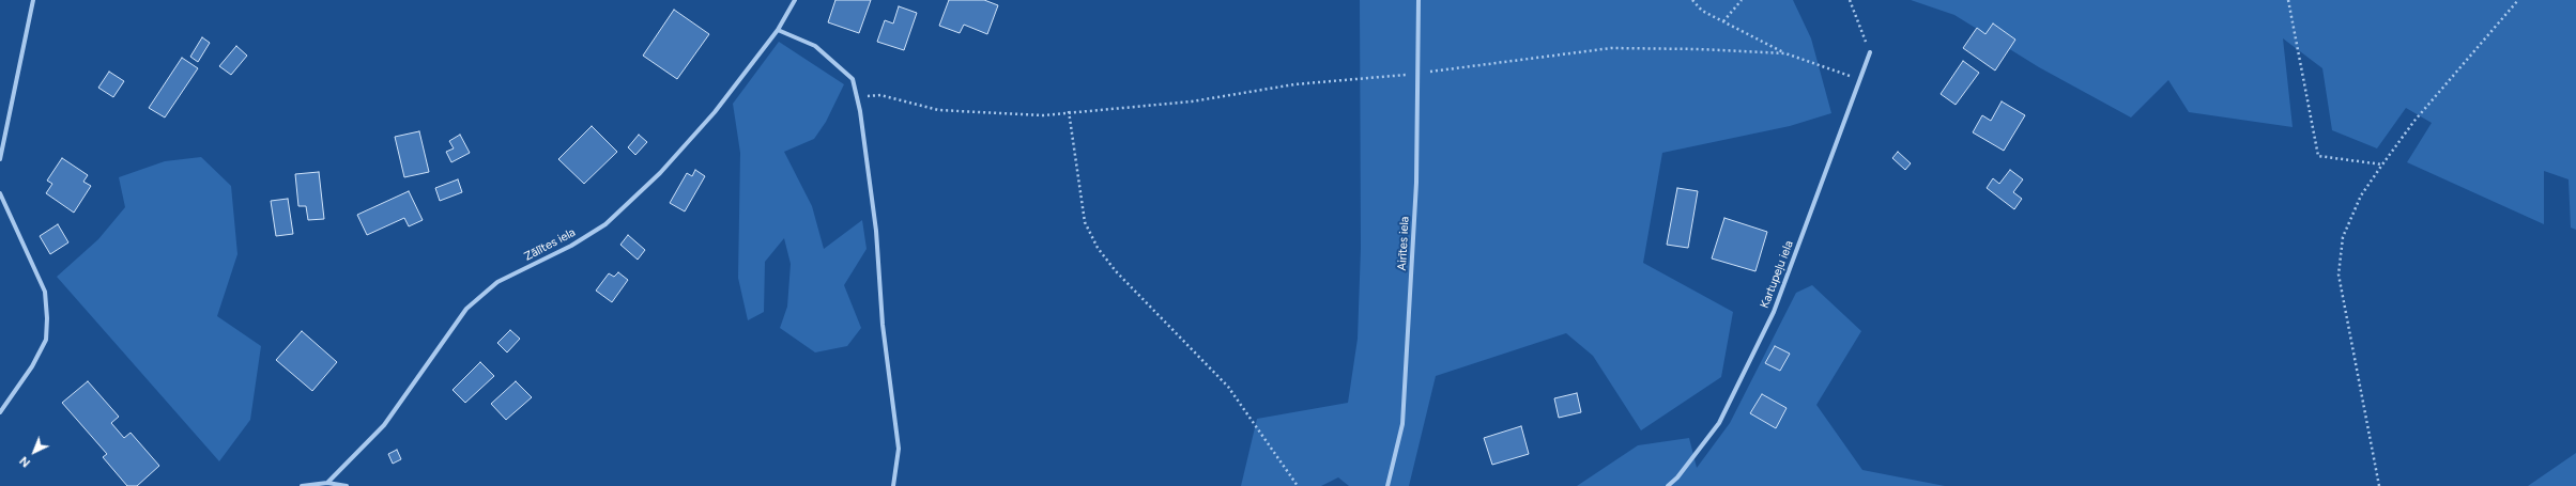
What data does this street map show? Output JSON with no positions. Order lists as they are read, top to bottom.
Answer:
{
  "streets": {
    "street": ["Airītes iela", "Zālītes iela", "Kartupeļu iela"]
  },
  "north": "bottom left"
}
